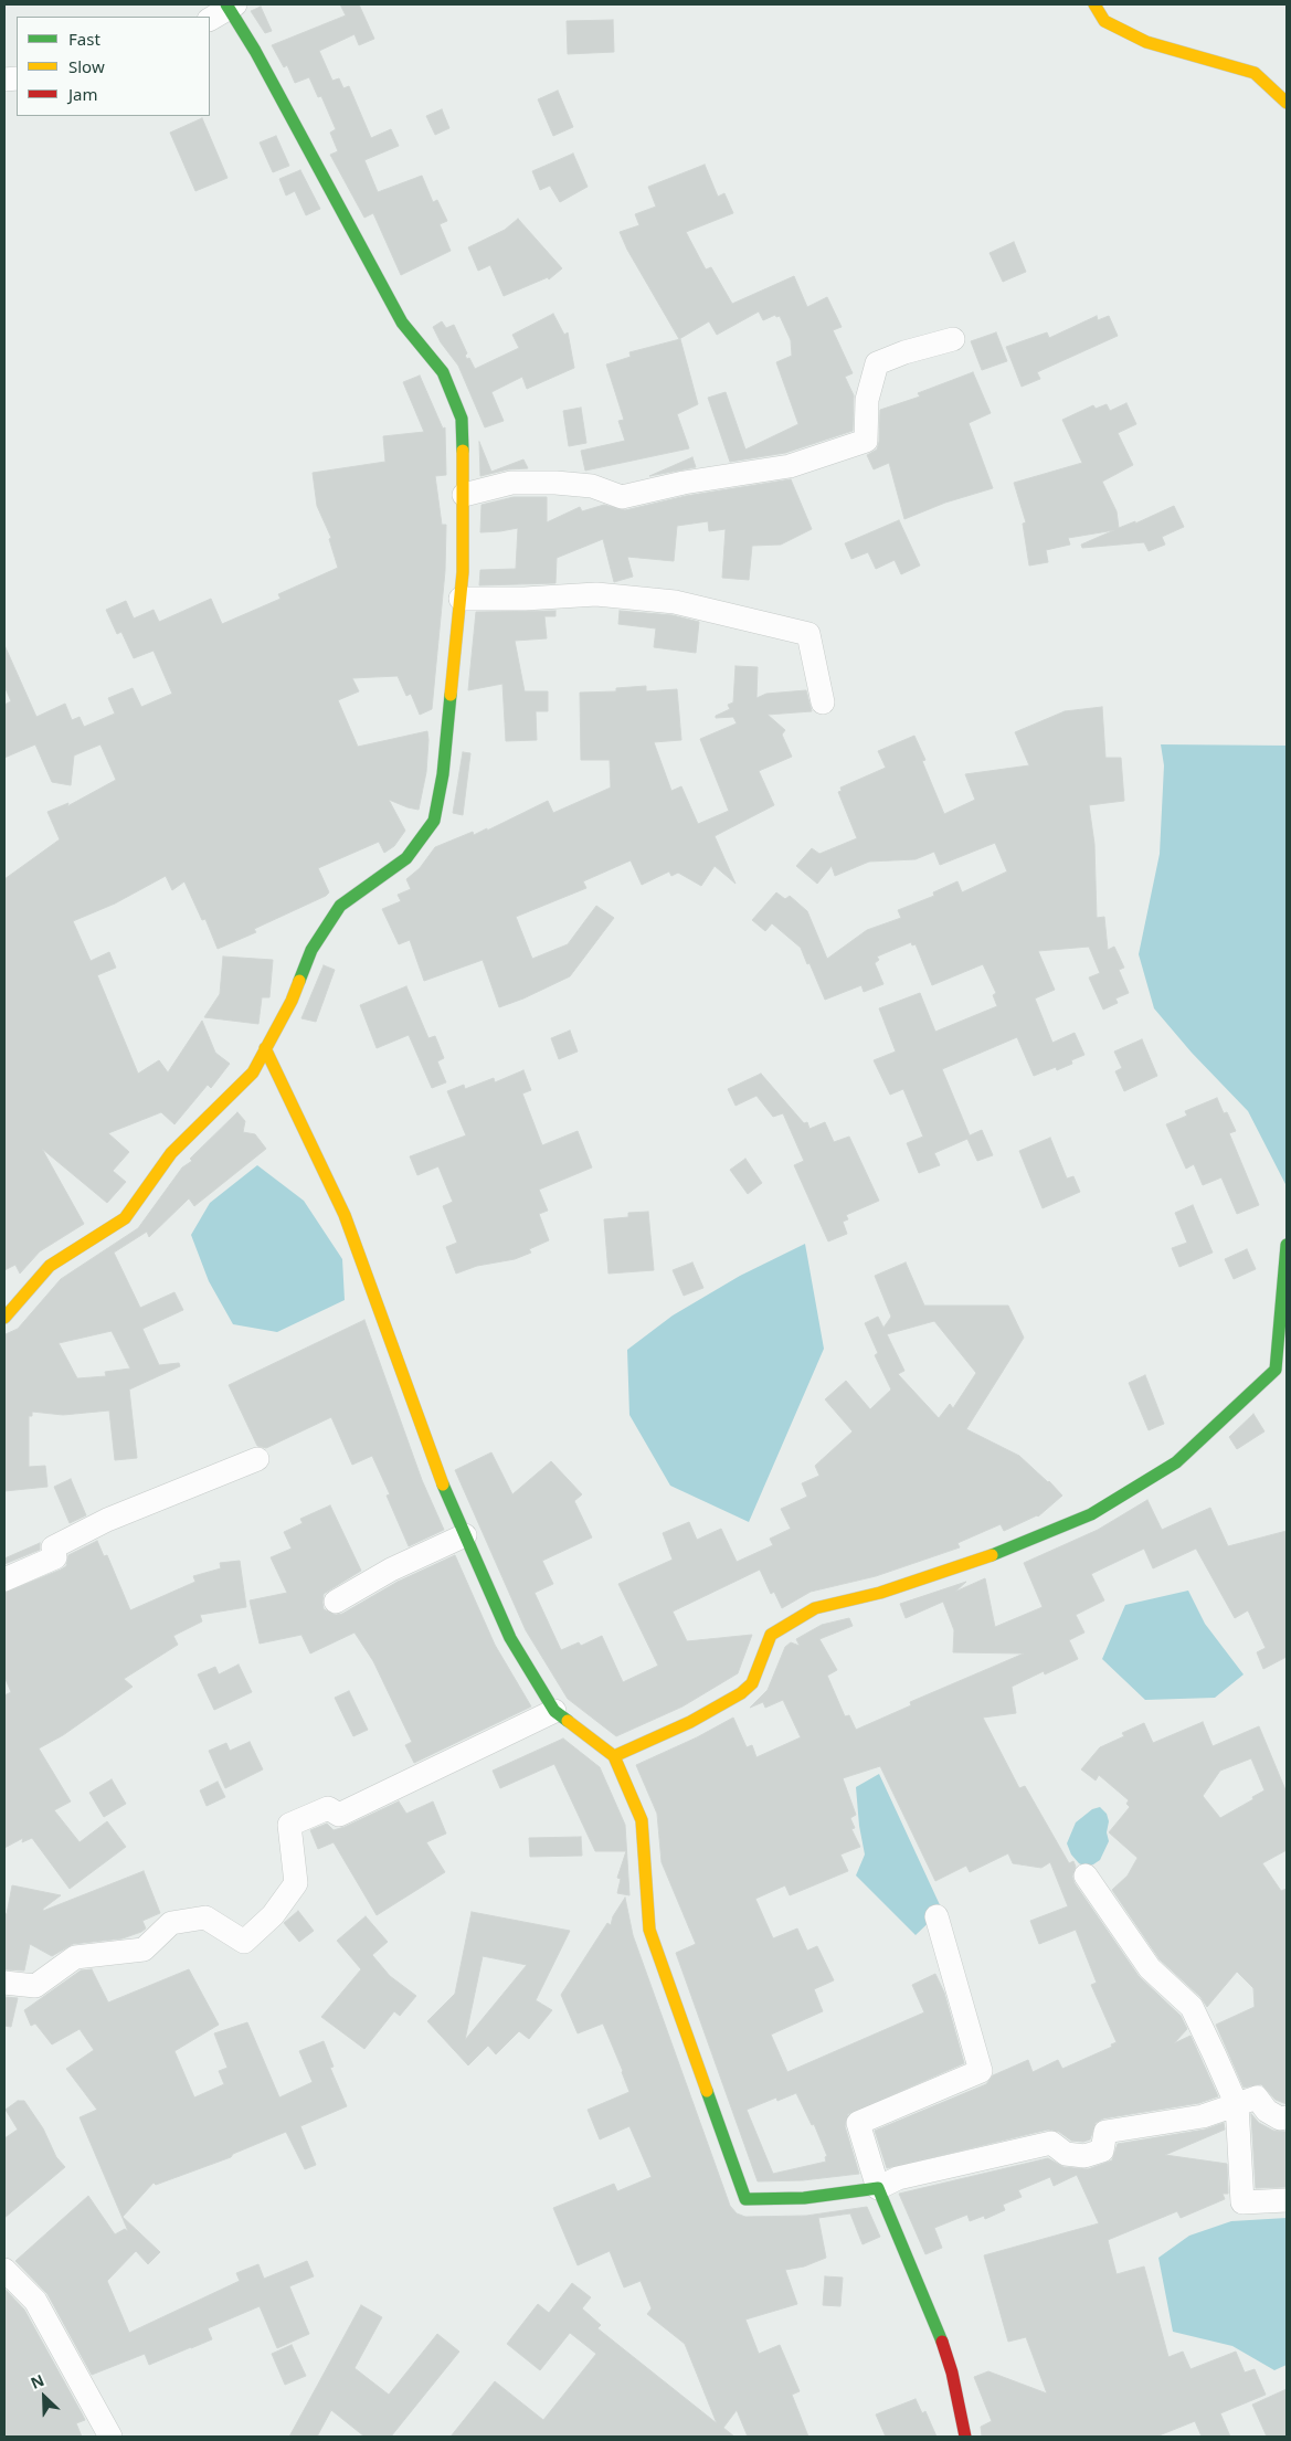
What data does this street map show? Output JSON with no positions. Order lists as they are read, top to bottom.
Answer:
{
  "legend": ["Fast", "Slow", "Jam"],
  "north": "top left"
}
